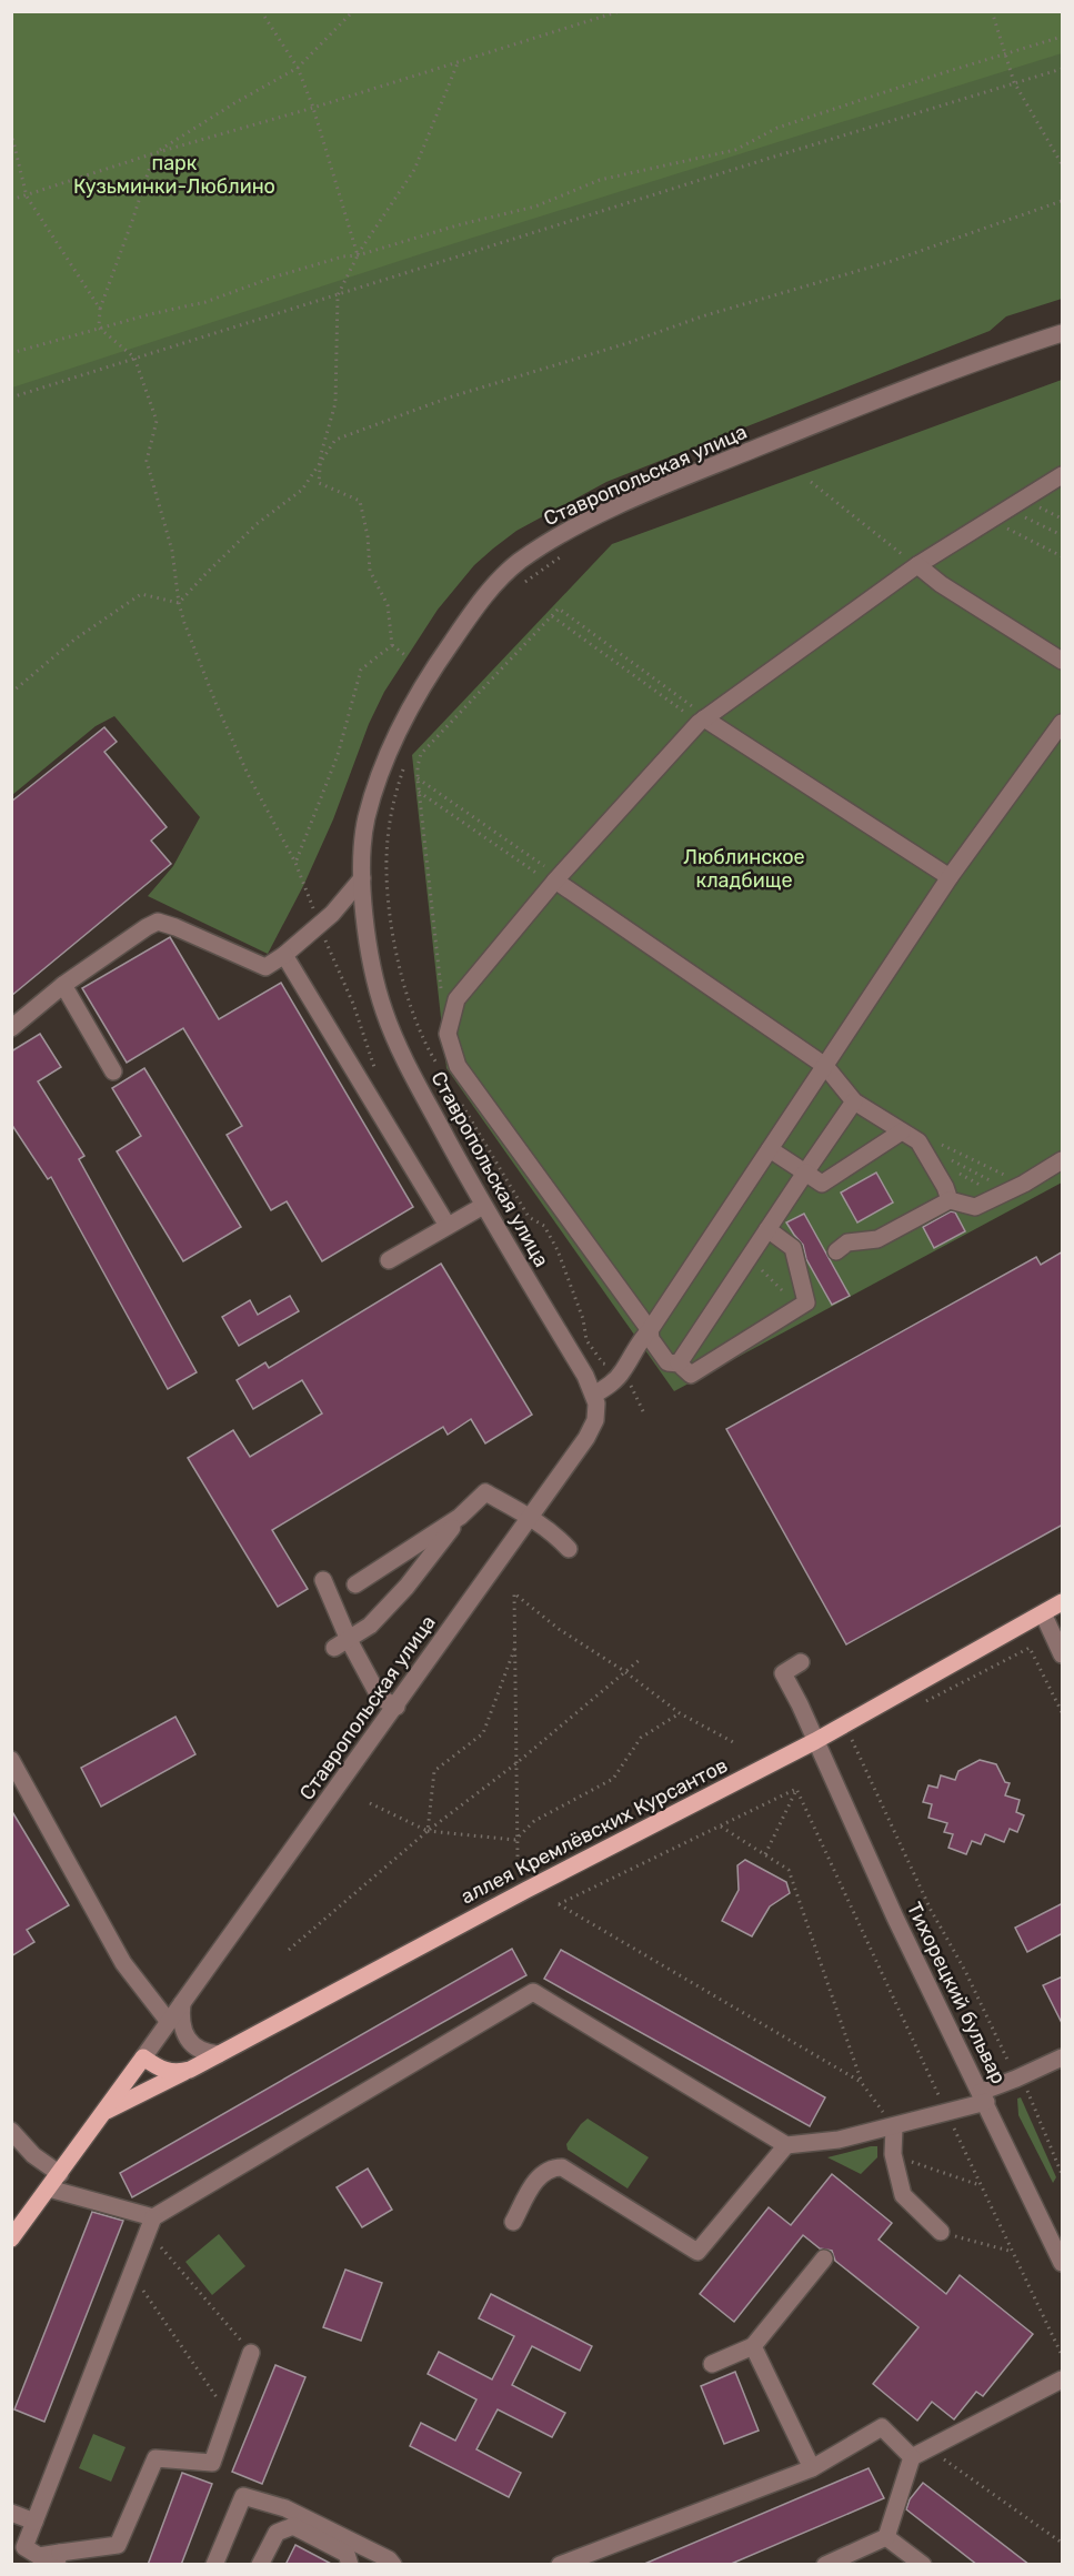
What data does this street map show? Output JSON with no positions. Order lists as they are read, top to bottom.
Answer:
{
  "streets": {
    "main road": ["Ставропольская улица", "аллея Кремлёвских Курсантов"],
    "street": ["Тихорецкий бульвар"]
  },
  "crossings": [
    ["Ставропольская улица", "аллея Кремлёвских Курсантов"],
    ["аллея Кремлёвских Курсантов", "Тихорецкий бульвар"]
  ],
  "parks": ["парк Кузьминки-Люблино", "Люблинское кладбище"]
}
